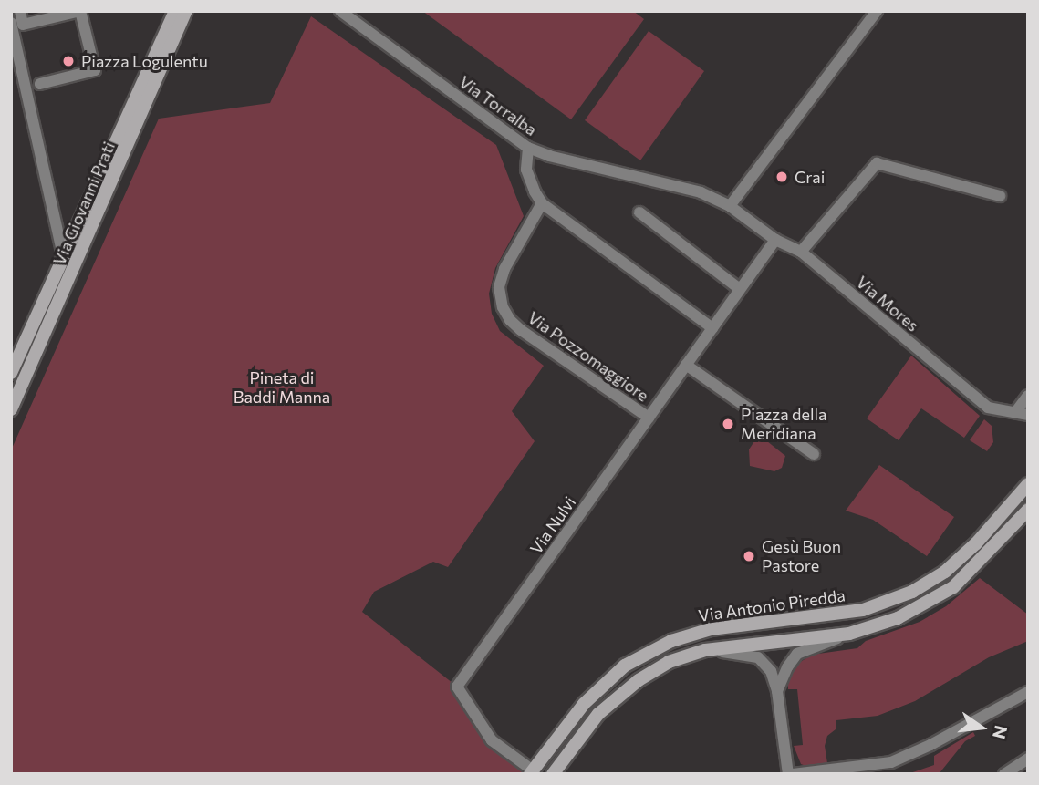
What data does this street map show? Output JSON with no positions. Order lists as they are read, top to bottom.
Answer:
{
  "streets": {
    "street": [
      "Via Torralba",
      "Via Giovanni Prati",
      "Via Mores",
      "Via Pozzomaggiore",
      "Via Nulvi",
      "Via Antonio Piredda"
    ]
  },
  "crossings": [
    ["Via Torralba", "Via Mores"],
    ["Via Mores", "Via Nulvi"],
    ["Via Pozzomaggiore", "Via Nulvi"],
    ["Via Nulvi", "Via Antonio Piredda"]
  ],
  "parks": ["Pineta di Baddi Manna"],
  "places": [
    "Piazza Logulentu",
    "Crai",
    "Piazza della Meridiana",
    "Gesù Buon Pastore"
  ],
  "north": "right"
}
